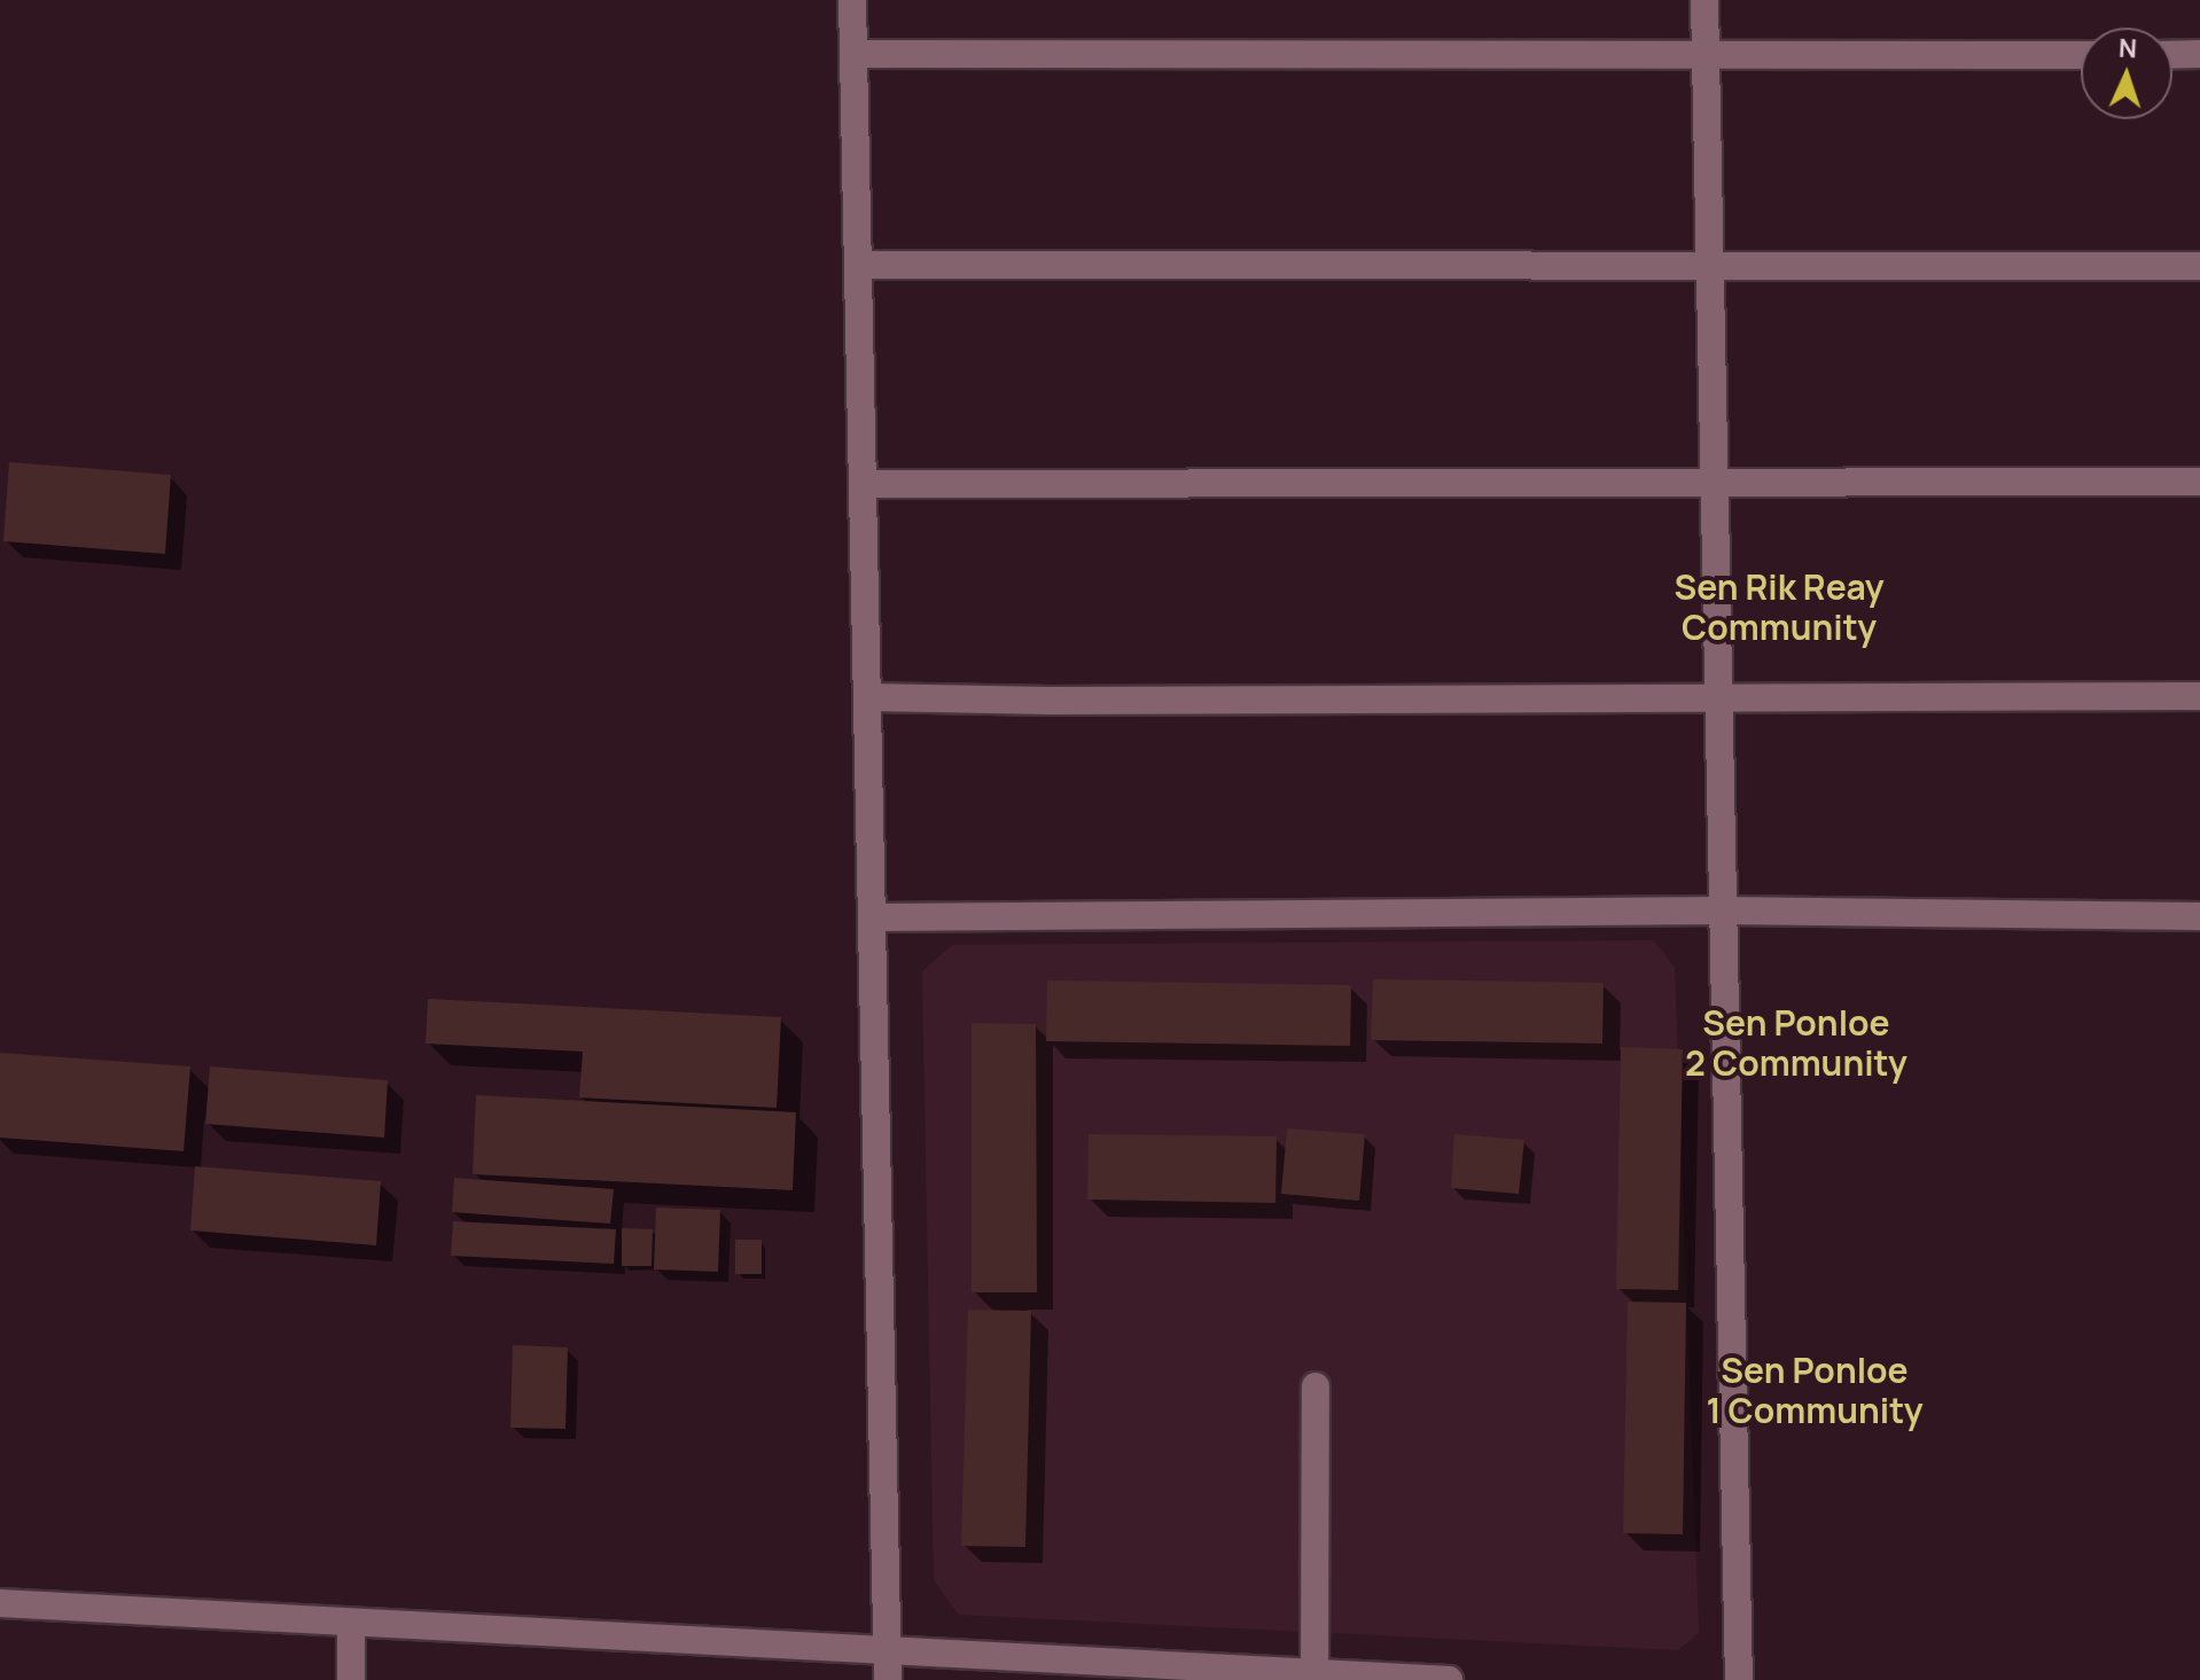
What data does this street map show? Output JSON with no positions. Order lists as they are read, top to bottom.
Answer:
{
  "districts": ["Sen Rik Reay Community", "Sen Ponloe 2 Community", "Sen Ponloe 1 Community"],
  "north": "top"
}
